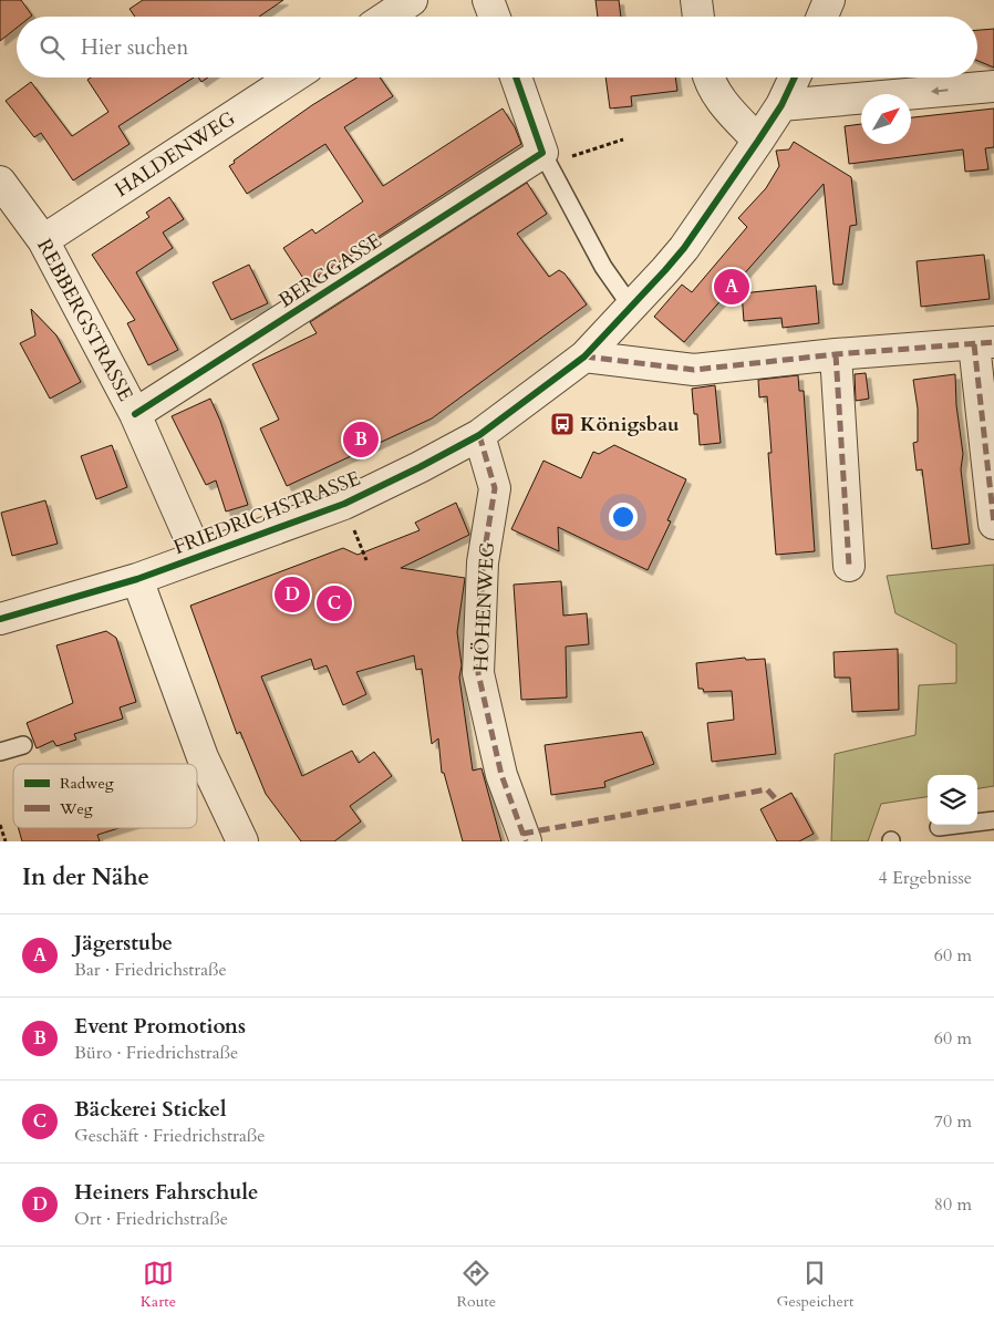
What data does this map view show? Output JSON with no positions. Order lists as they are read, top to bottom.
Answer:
{
  "streets": {
    "street": [
      "HALDENWEG",
      "BERGGASSE",
      "REBBERGSTRASSE",
      "FRIEDRICHSTRASSE",
      "HÖHENWEG"
    ]
  },
  "crossings": [
    ["HALDENWEG", "REBBERGSTRASSE"],
    ["BERGGASSE", "REBBERGSTRASSE"],
    ["REBBERGSTRASSE", "FRIEDRICHSTRASSE"],
    ["FRIEDRICHSTRASSE", "HÖHENWEG"]
  ],
  "places": {
    "bus stop": ["Königsbau"]
  },
  "legend": ["Radweg", "Weg"],
  "north": "top right",
  "page": {
    "search": "Hier suchen",
    "pins": [
      "A",
      "B",
      "D",
      "C"
    ],
    "heading": ["In der Nähe", "4 Ergebnisse"],
    "list": [
      {
        "mark": "A",
        "name": "Jägerstube",
        "note": "Bar · Friedrichstraße",
        "value": "60 m"
      },
      {
        "mark": "B",
        "name": "Event Promotions",
        "note": "Büro · Friedrichstraße",
        "value": "60 m"
      },
      {
        "mark": "C",
        "name": "Bäckerei Stickel",
        "note": "Geschäft · Friedrichstraße",
        "value": "70 m"
      },
      {
        "mark": "D",
        "name": "Heiners Fahrschule",
        "note": "Ort · Friedrichstraße",
        "value": "80 m"
      }
    ],
    "nav": ["Karte", "Route", "Gespeichert"]
  }
}
